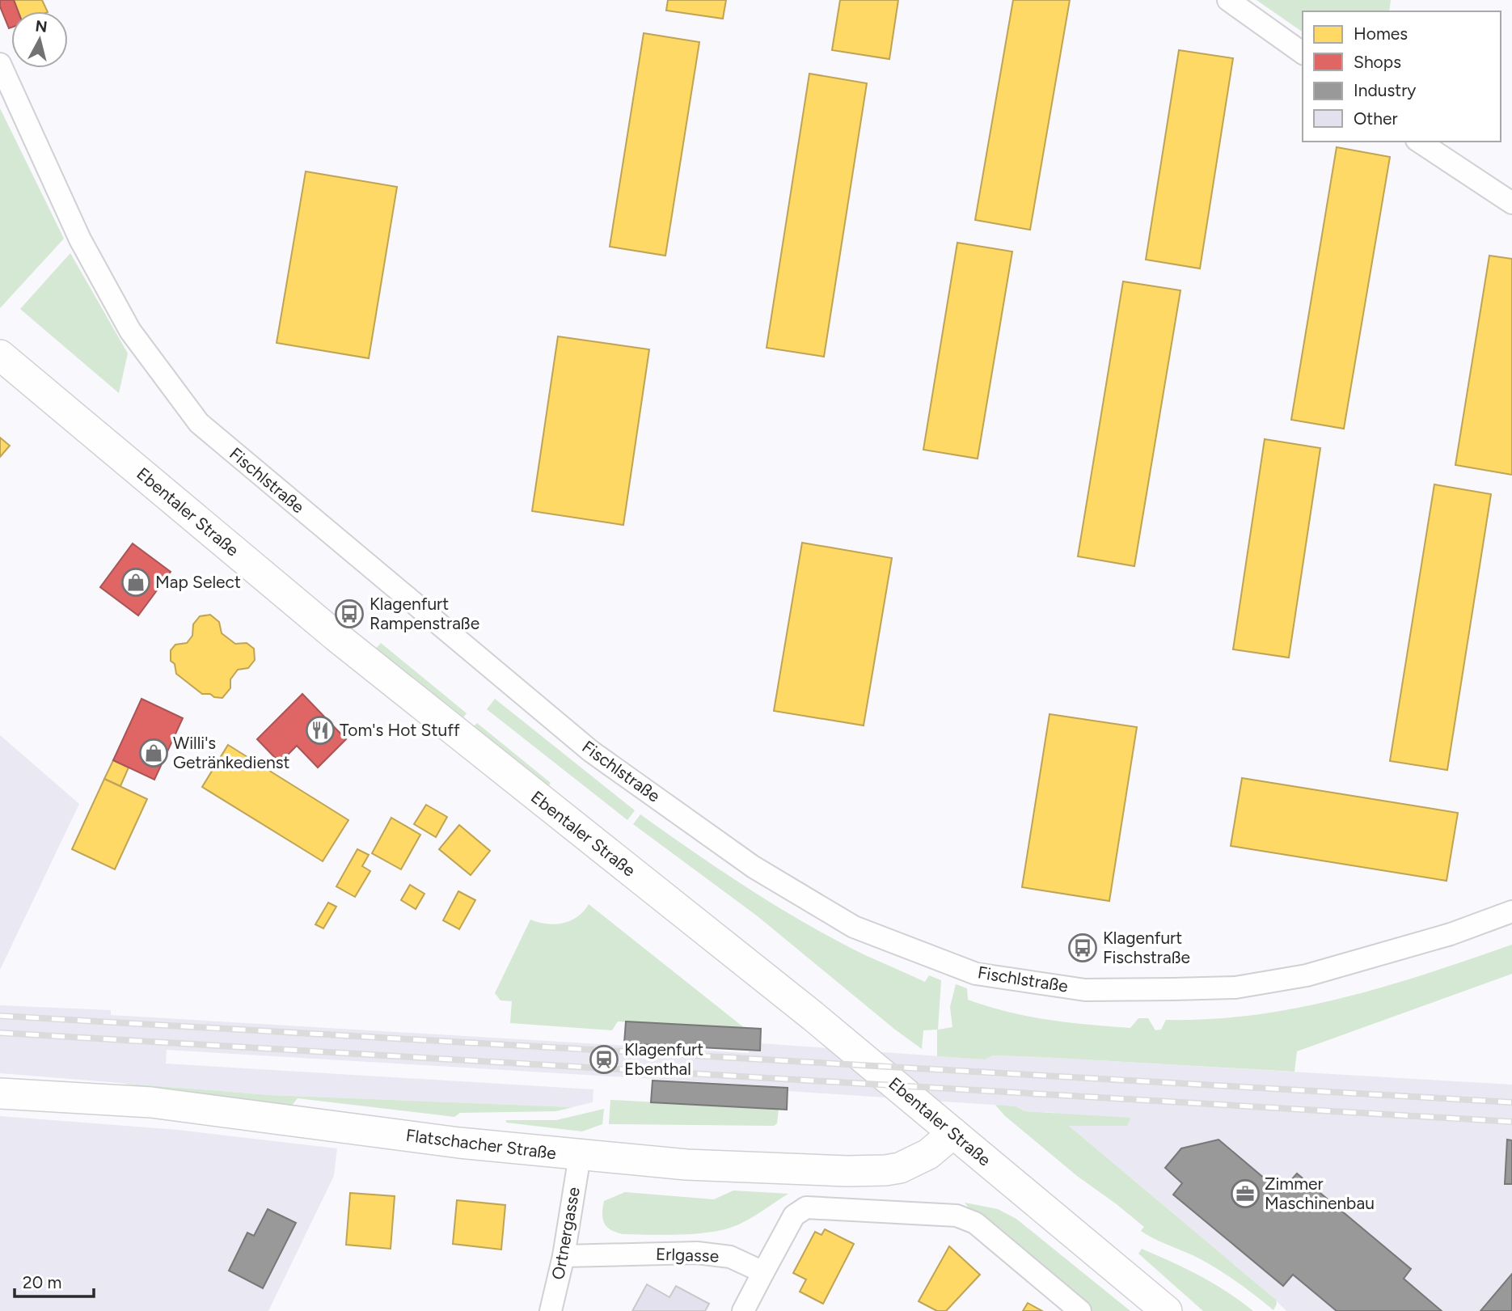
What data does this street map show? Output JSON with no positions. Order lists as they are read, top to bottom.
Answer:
{
  "streets": {
    "main road": ["Ebentaler Straße", "Flatschacher Straße"],
    "street": ["Fischlstraße", "Ortnergasse", "Erlgasse"]
  },
  "crossings": [
    ["Ebentaler Straße", "Flatschacher Straße"],
    ["Flatschacher Straße", "Ortnergasse"],
    ["Ortnergasse", "Erlgasse"]
  ],
  "places": {
    "shop": ["Map Select", "Willi's Getränkedienst"],
    "bus stop": ["Klagenfurt Rampenstraße", "Klagenfurt Fischstraße"],
    "restaurant": ["Tom's Hot Stuff"],
    "station": ["Klagenfurt Ebenthal"],
    "office": ["Zimmer Maschinenbau"]
  },
  "legend": [
    "Homes",
    "Shops",
    "Industry",
    "Other"
  ],
  "scale_bar": "20 m",
  "north": "top"
}
